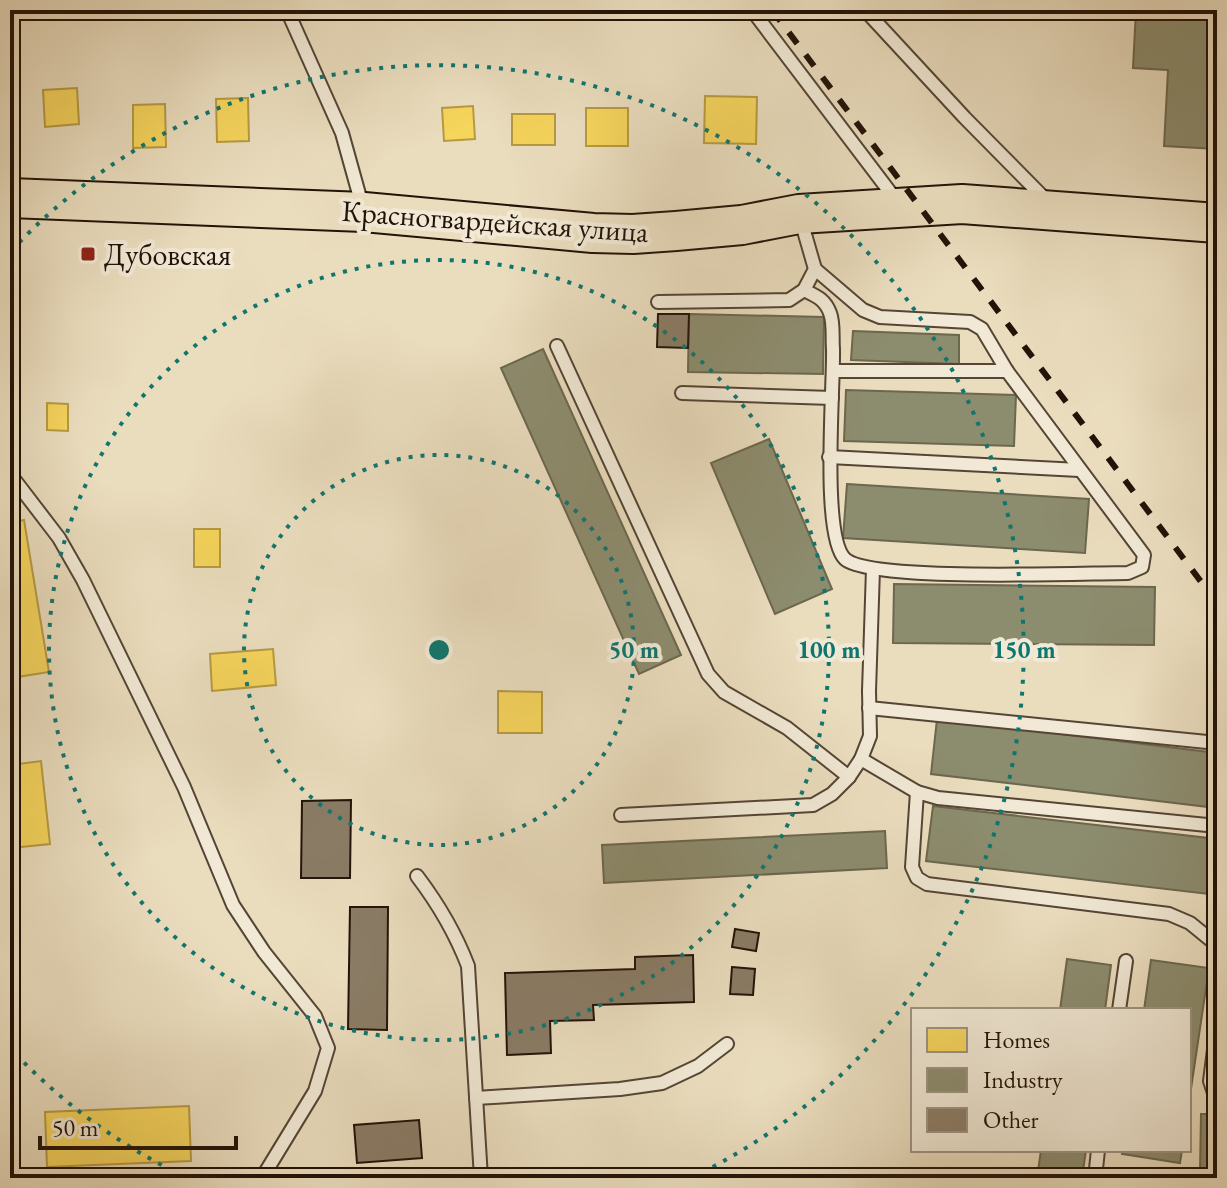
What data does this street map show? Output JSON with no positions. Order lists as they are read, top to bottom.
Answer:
{
  "streets": {
    "main road": ["Красногвардейская улица"]
  },
  "places": {
    "transit": ["Дубовская"]
  },
  "legend": ["Homes", "Industry", "Other"],
  "scale_bar": "50 m",
  "rings": ["50 m", "100 m", "150 m"]
}
